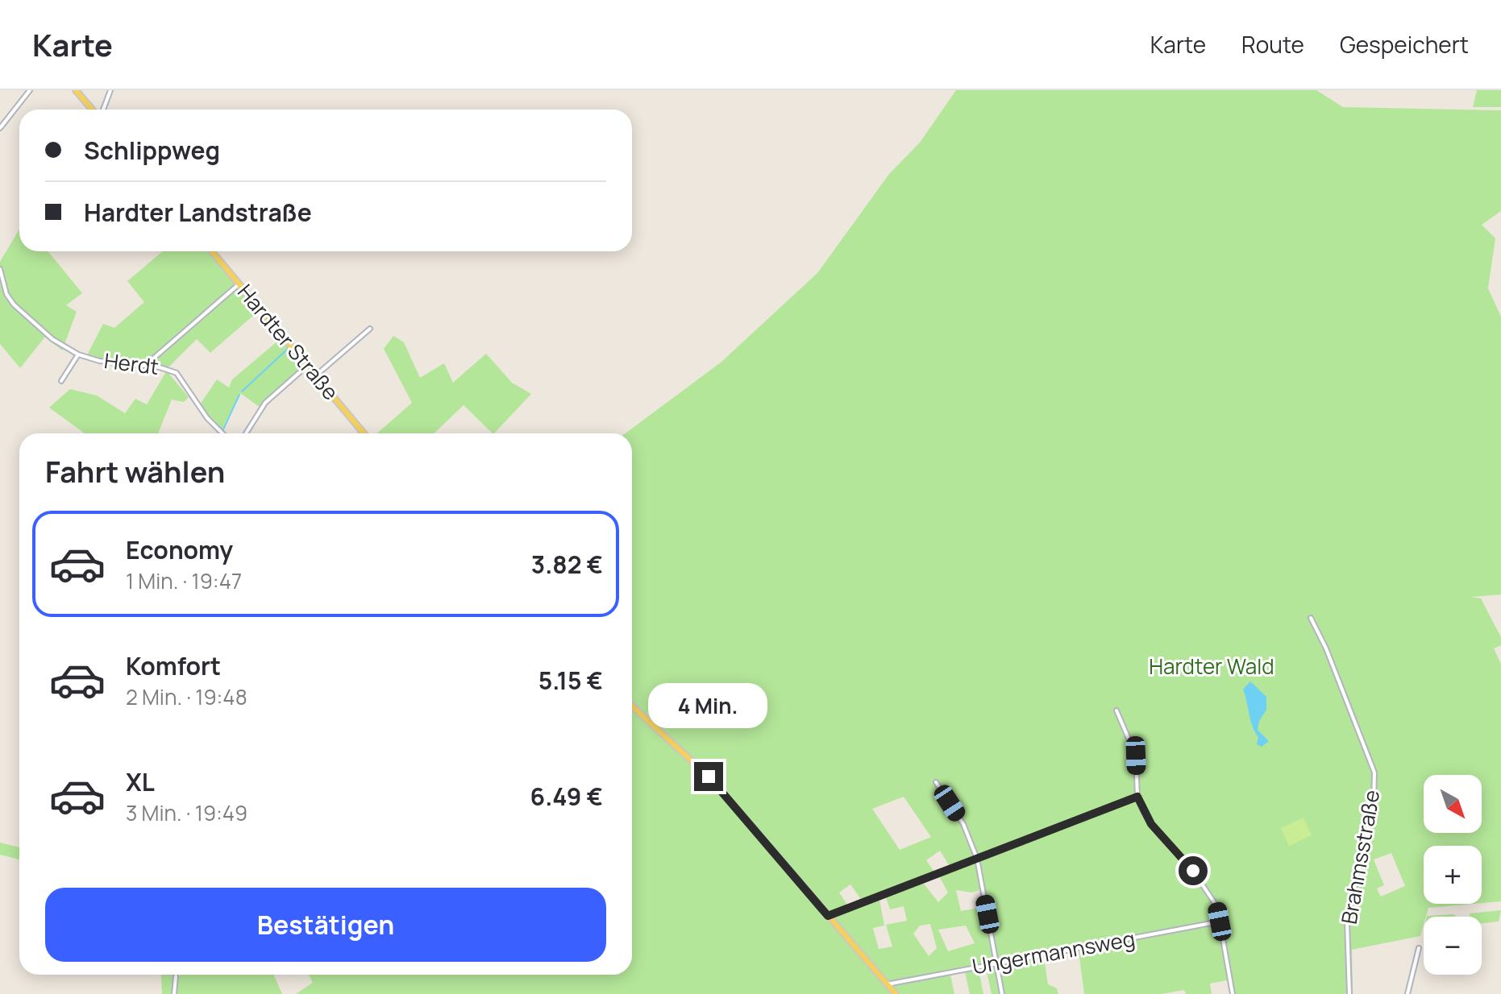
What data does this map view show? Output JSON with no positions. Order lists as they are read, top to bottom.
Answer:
{
  "streets": {
    "main road": ["Hardter Straße"],
    "street": ["Herdt", "Brahmsstraße", "Ungermannsweg"]
  },
  "parks": ["Hardter Wald"],
  "north": "bottom right",
  "page": {
    "header": "Karte",
    "nav": ["Karte", "Route", "Gespeichert"],
    "banner": ["Schlippweg", "Hardter Landstraße"],
    "heading": "Fahrt wählen",
    "list": [
      {
        "name": "Economy",
        "note": "1 Min. · 19:47",
        "value": "3.82 €"
      },
      {
        "name": "Komfort",
        "note": "2 Min. · 19:48",
        "value": "5.15 €"
      },
      {
        "name": "XL",
        "note": "3 Min. · 19:49",
        "value": "6.49 €"
      }
    ],
    "bubble": "4 Min.",
    "map_buttons": ["+", "−"],
    "buttons": "Bestätigen"
  }
}
